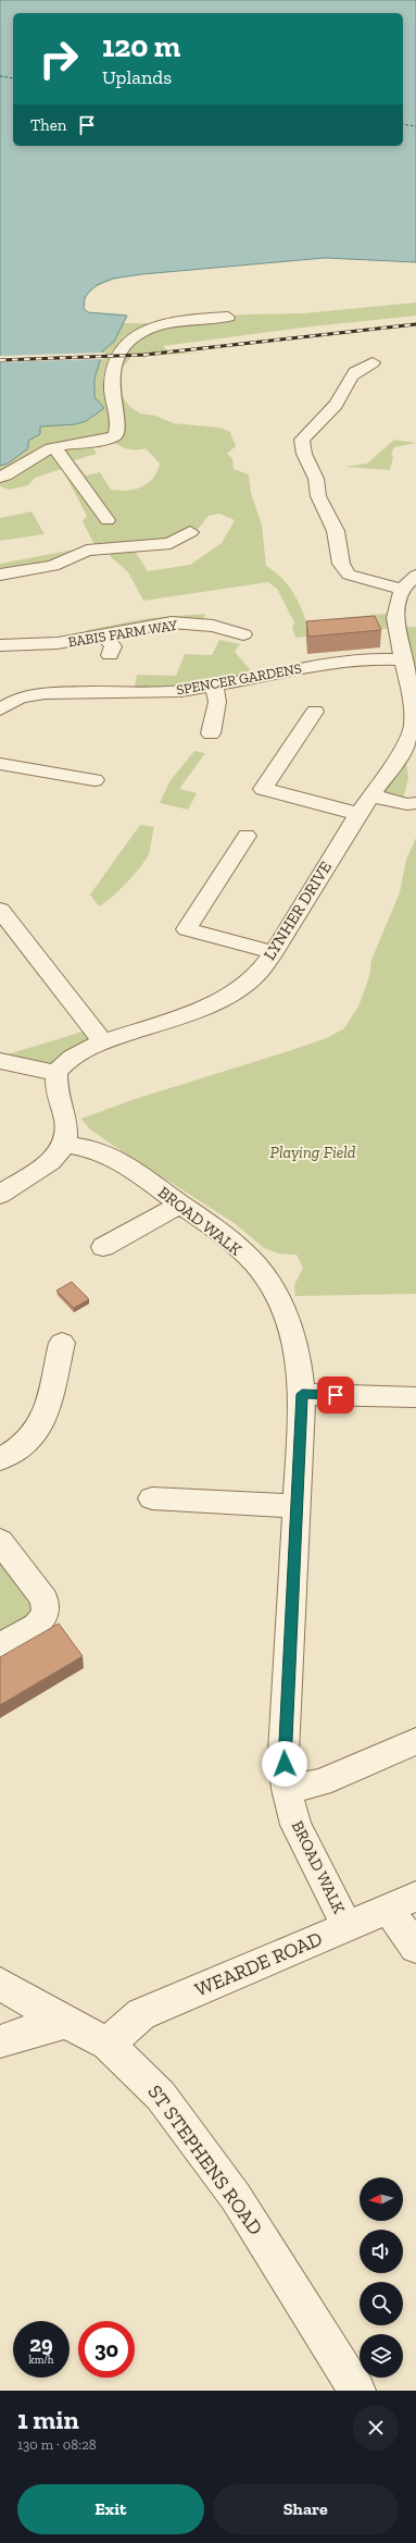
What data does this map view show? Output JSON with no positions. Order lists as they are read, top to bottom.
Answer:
{
  "streets": {
    "street": [
      "BABIS FARM WAY",
      "SPENCER GARDENS",
      "LYNHER DRIVE",
      "BROAD WALK",
      "WEARDE ROAD",
      "ST STEPHENS ROAD"
    ]
  },
  "crossings": [
    ["SPENCER GARDENS", "LYNHER DRIVE"],
    ["BROAD WALK", "WEARDE ROAD"],
    ["WEARDE ROAD", "ST STEPHENS ROAD"]
  ],
  "parks": ["Playing Field"],
  "north": "left",
  "page": {
    "turn": ["120 m", "Uplands"],
    "then": "Then",
    "speed": "29 km/h",
    "limit": "30",
    "heading": ["1 min", "130 m · 08:28"],
    "buttons": ["Exit", "Share"]
  }
}
